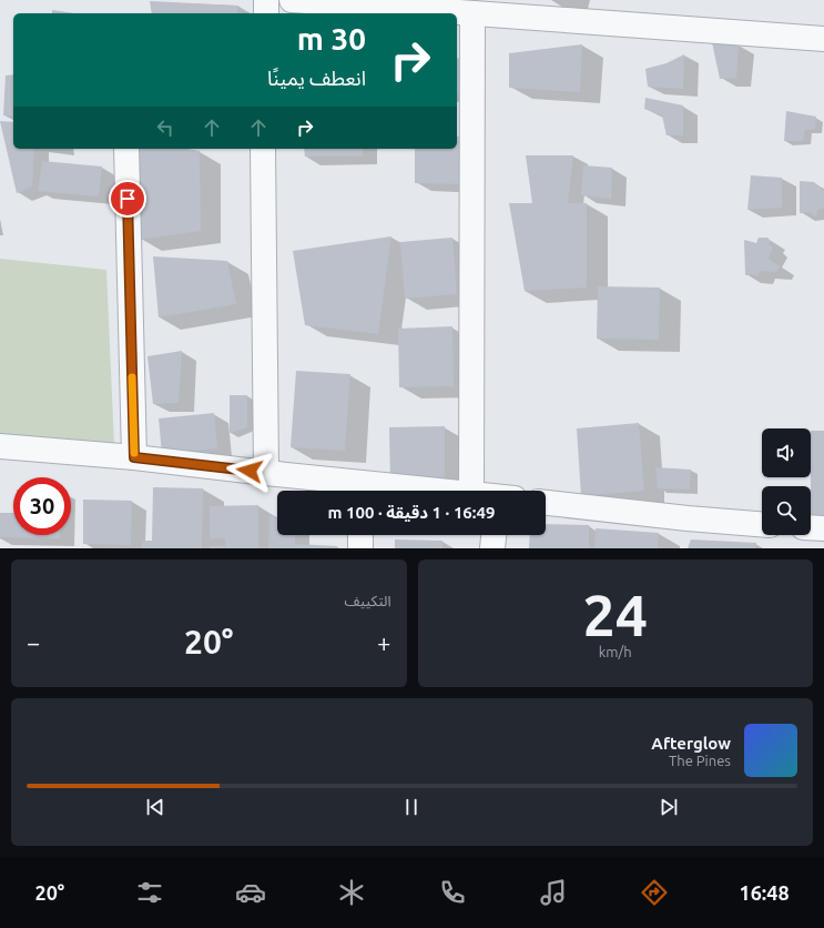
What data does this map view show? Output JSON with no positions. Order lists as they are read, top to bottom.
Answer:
{
  "page": {
    "turn": ["30 m", "انعطف يمينًا"],
    "limit": "30",
    "trip": "16:49 · 1 دقيقة · 100 m",
    "tile": [
      ["24", "km/h"],
      "التكييف"
    ],
    "heat": ["−", "20°", "+"],
    "song": ["Afterglow", "The Pines"],
    "tabs": ["16:48", "20°"]
  }
}
